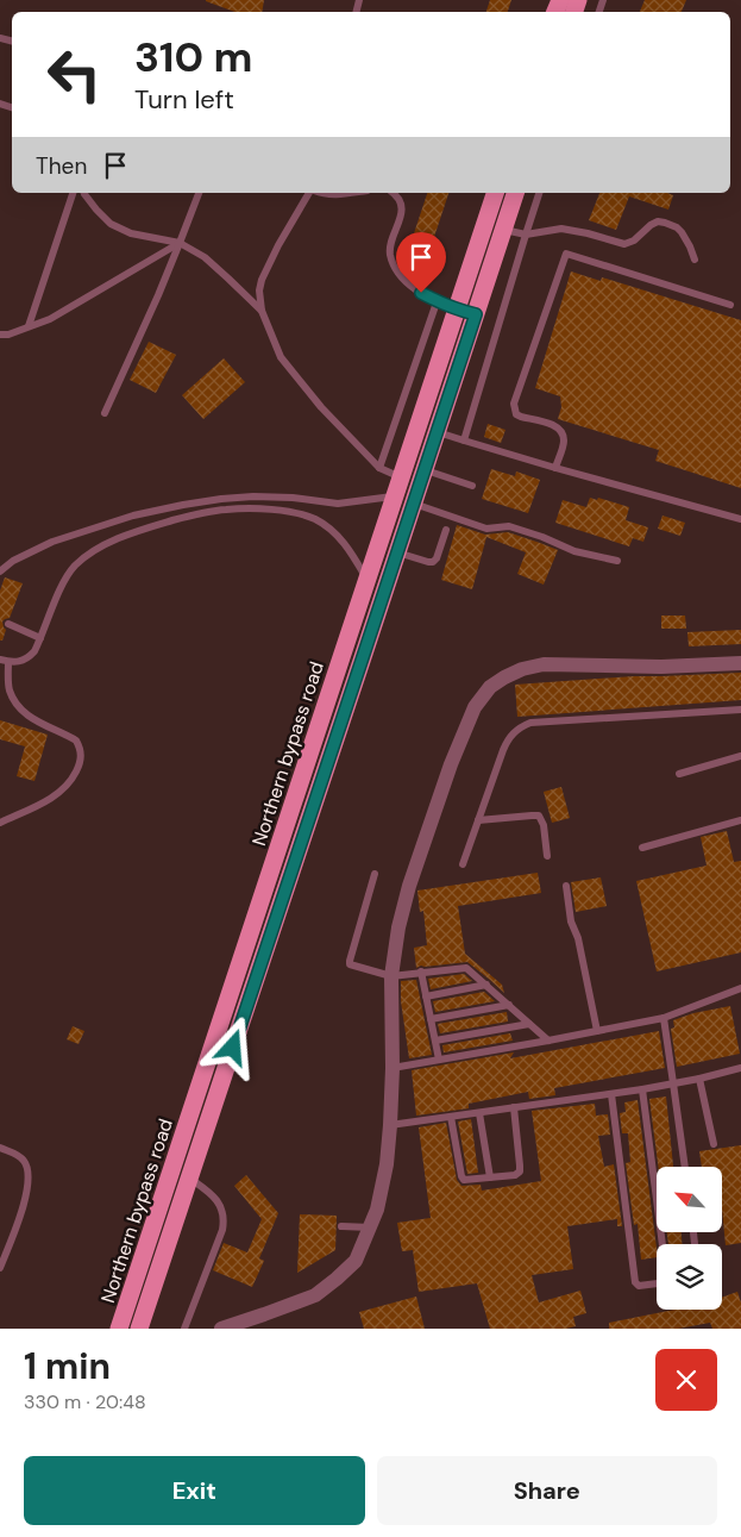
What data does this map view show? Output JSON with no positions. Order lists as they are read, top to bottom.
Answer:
{
  "streets": {
    "main road": ["Northern bypass road"]
  },
  "north": "top left",
  "page": {
    "turn": ["310 m", "Turn left"],
    "then": "Then",
    "heading": ["1 min", "330 m · 20:48"],
    "buttons": ["Exit", "Share"]
  }
}
